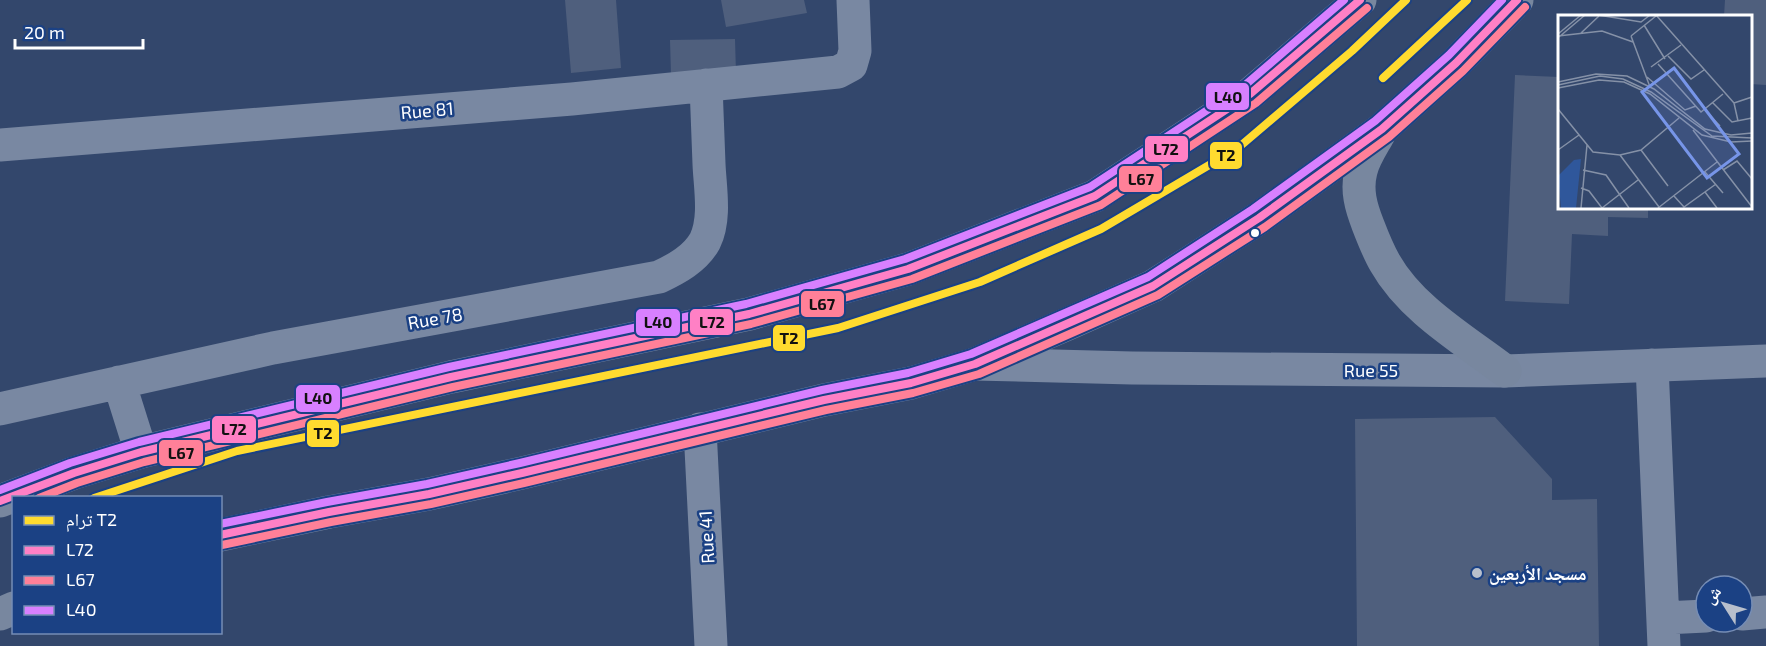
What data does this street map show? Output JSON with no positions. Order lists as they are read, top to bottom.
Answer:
{
  "streets": {
    "street": [
      "Rue 81",
      "Rue 78",
      "Rue 55",
      "Rue 41"
    ]
  },
  "crossings": [
    ["Rue 81", "Rue 78"]
  ],
  "places": ["مسجد الأربعين"],
  "lines": [
    "tram line T2",
    "transit line L72",
    "transit line L40",
    "transit line L67"
  ],
  "legend": [
    "ترام T2",
    "L72",
    "L67",
    "L40"
  ],
  "scale_bar": "20 m",
  "north": "top left"
}
